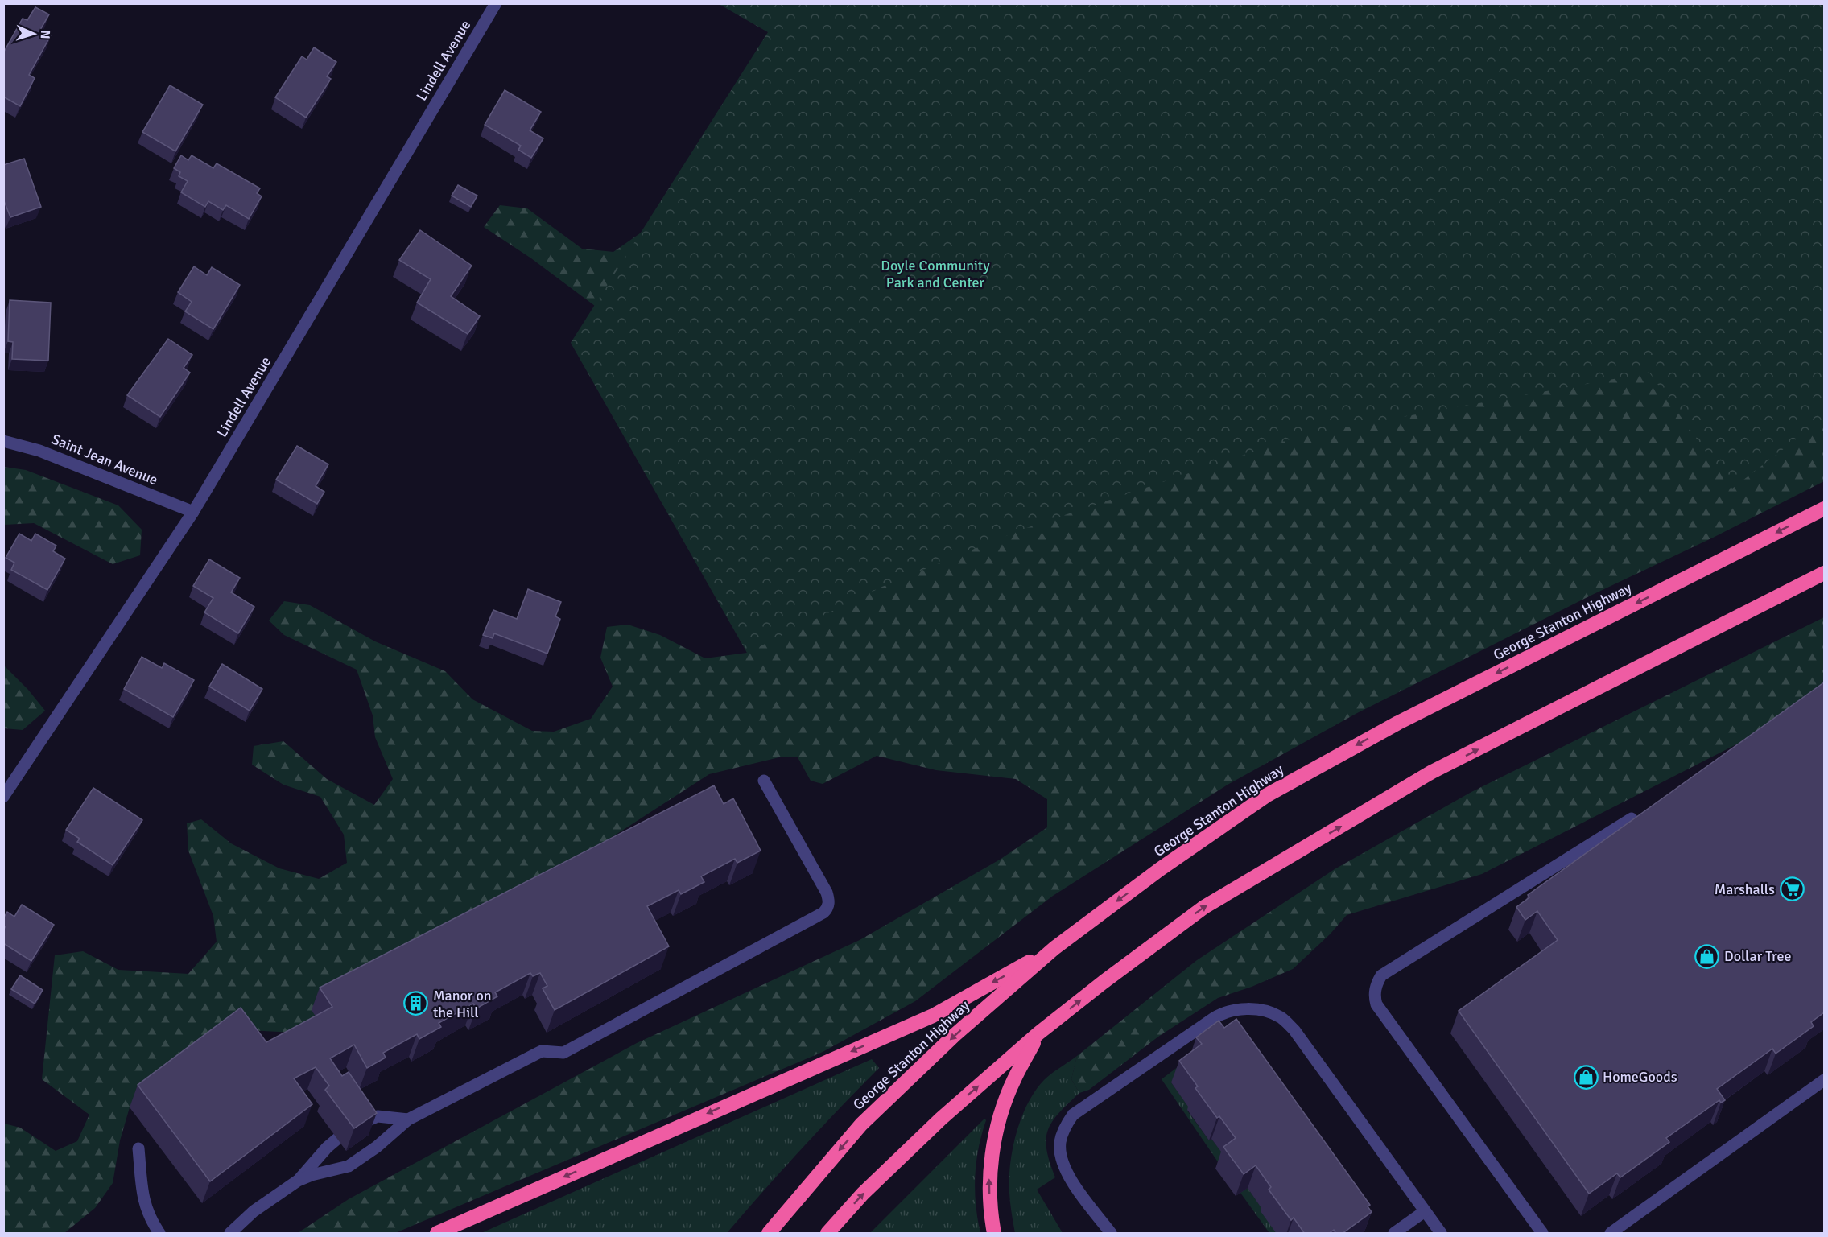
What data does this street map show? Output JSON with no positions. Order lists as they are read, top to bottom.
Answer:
{
  "streets": {
    "highway": ["George Stanton Highway"],
    "street": ["Lindell Avenue", "Saint Jean Avenue"]
  },
  "crossings": [
    ["Lindell Avenue", "Saint Jean Avenue"]
  ],
  "parks": ["Doyle Community Park and Center"],
  "places": {
    "supermarket": ["Marshalls"],
    "shop": ["Dollar Tree", "HomeGoods"],
    "building": ["Manor on the Hill"]
  },
  "north": "right"
}
